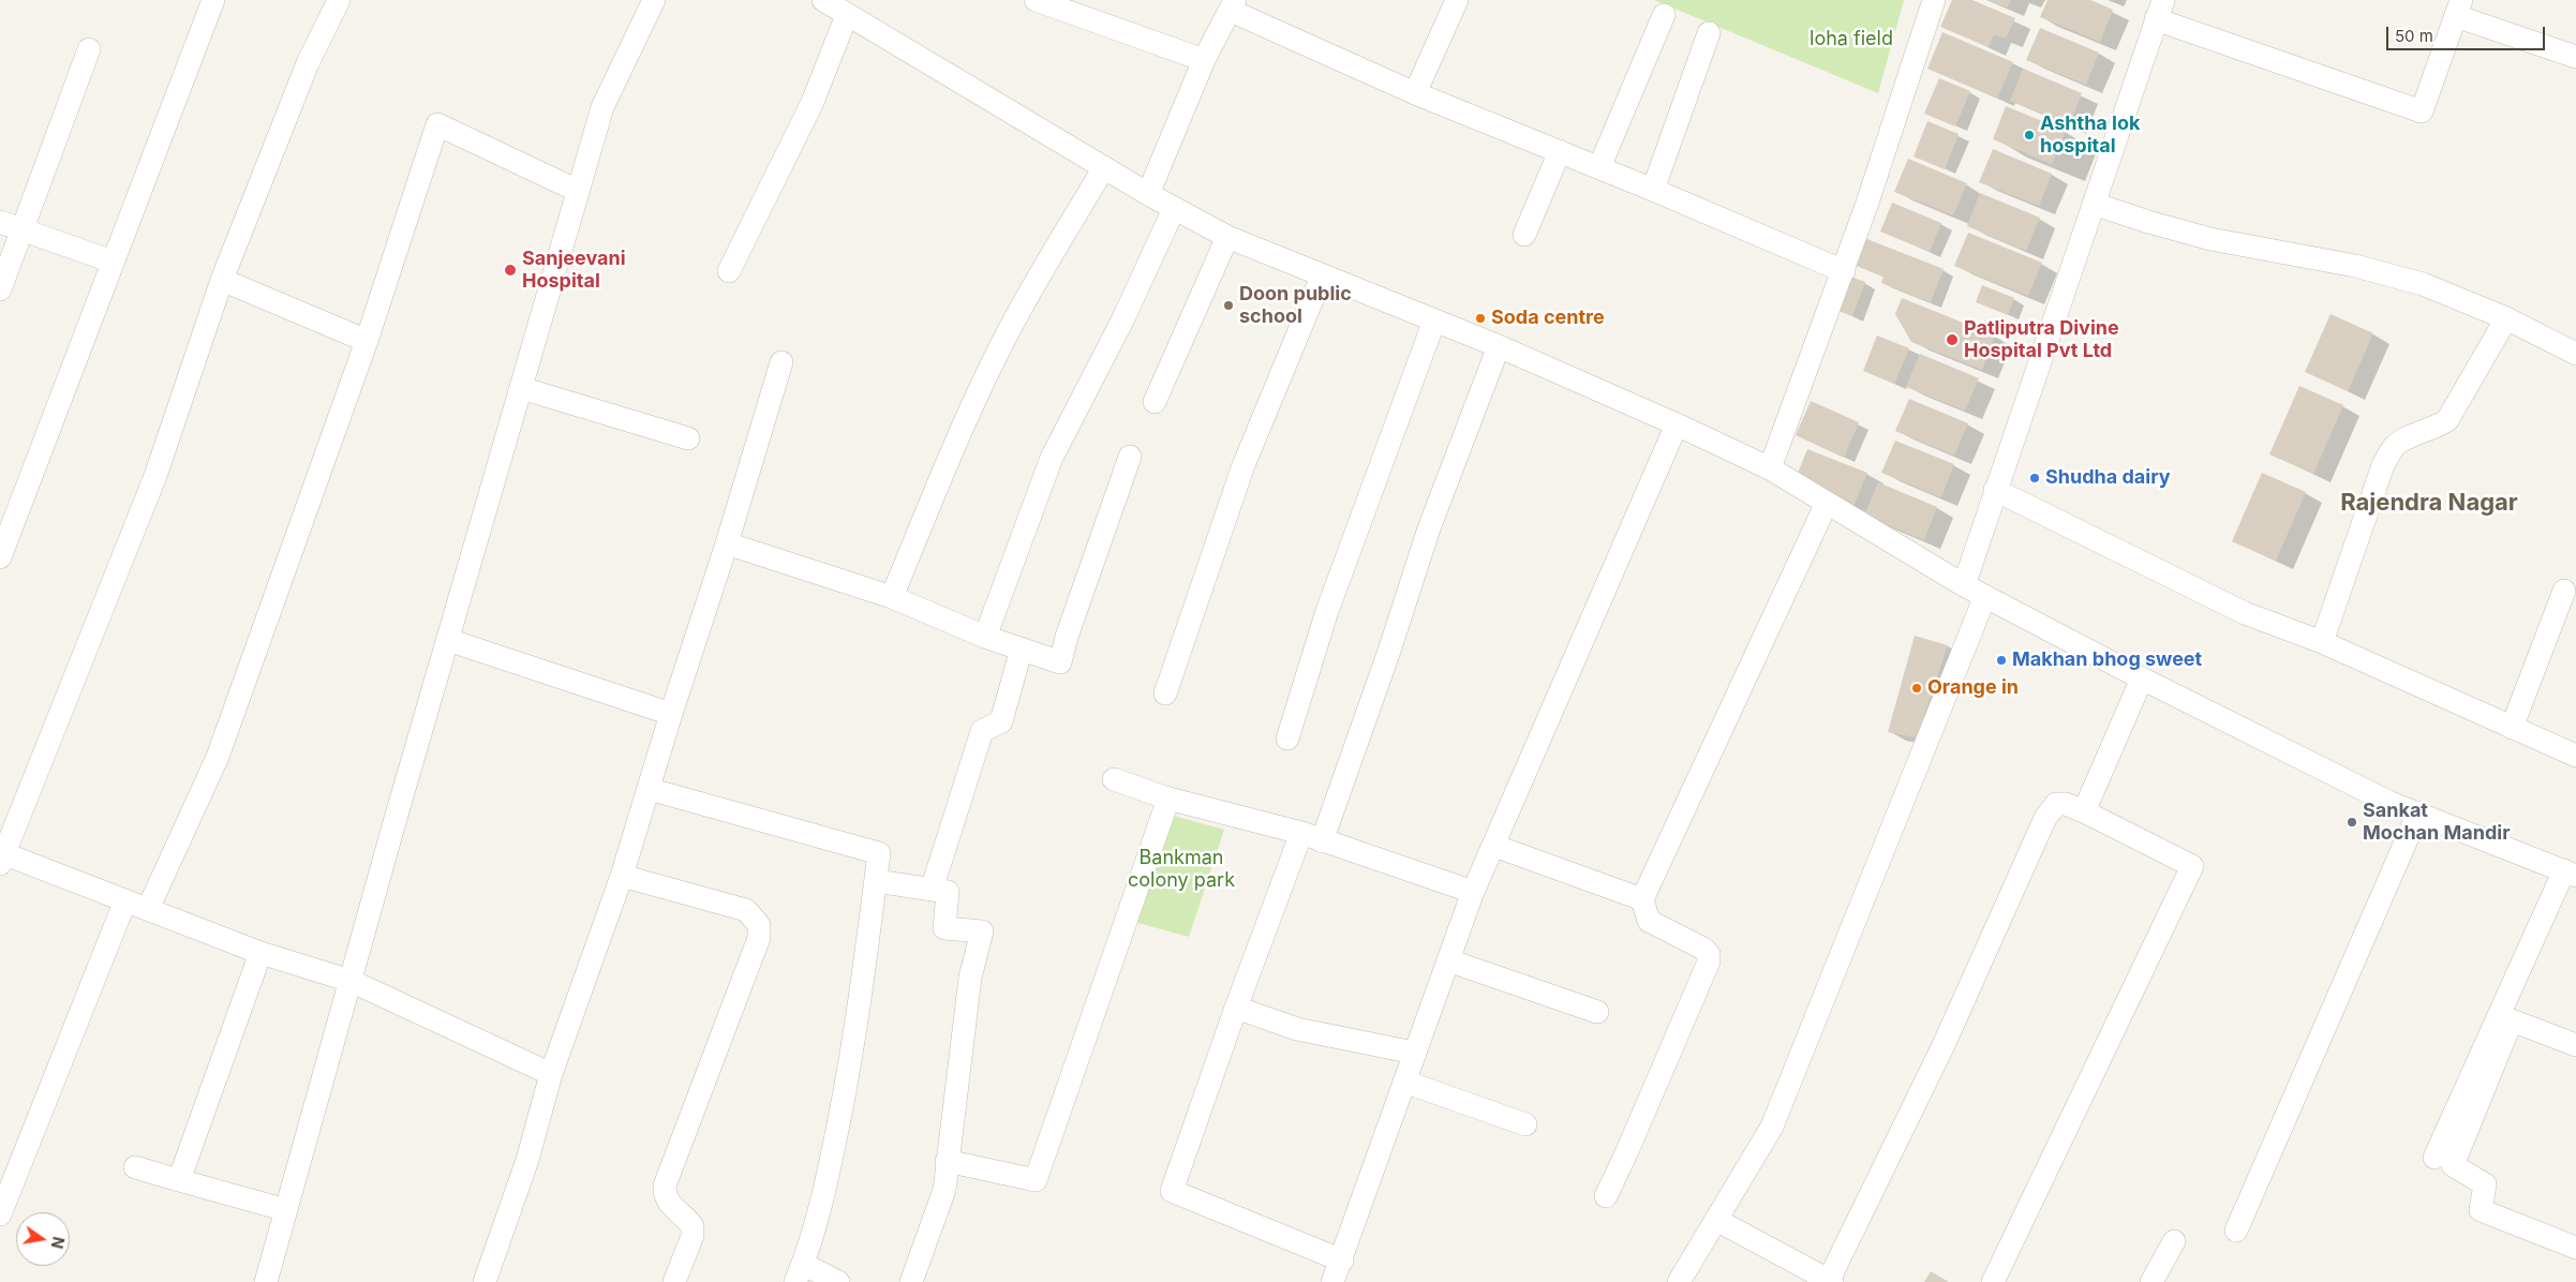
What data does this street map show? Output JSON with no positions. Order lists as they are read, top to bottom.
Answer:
{
  "districts": ["Rajendra Nagar"],
  "parks": ["loha field", "Bankman colony park"],
  "places": [
    "Ashtha lok hospital",
    "Sanjeevani Hospital",
    "Doon public school",
    "Soda centre",
    "Patliputra Divine Hospital Pvt Ltd",
    "Shudha dairy",
    "Makhan bhog sweet",
    "Orange in",
    "Sankat Mochan Mandir"
  ],
  "scale_bar": "50 m",
  "north": "right"
}
